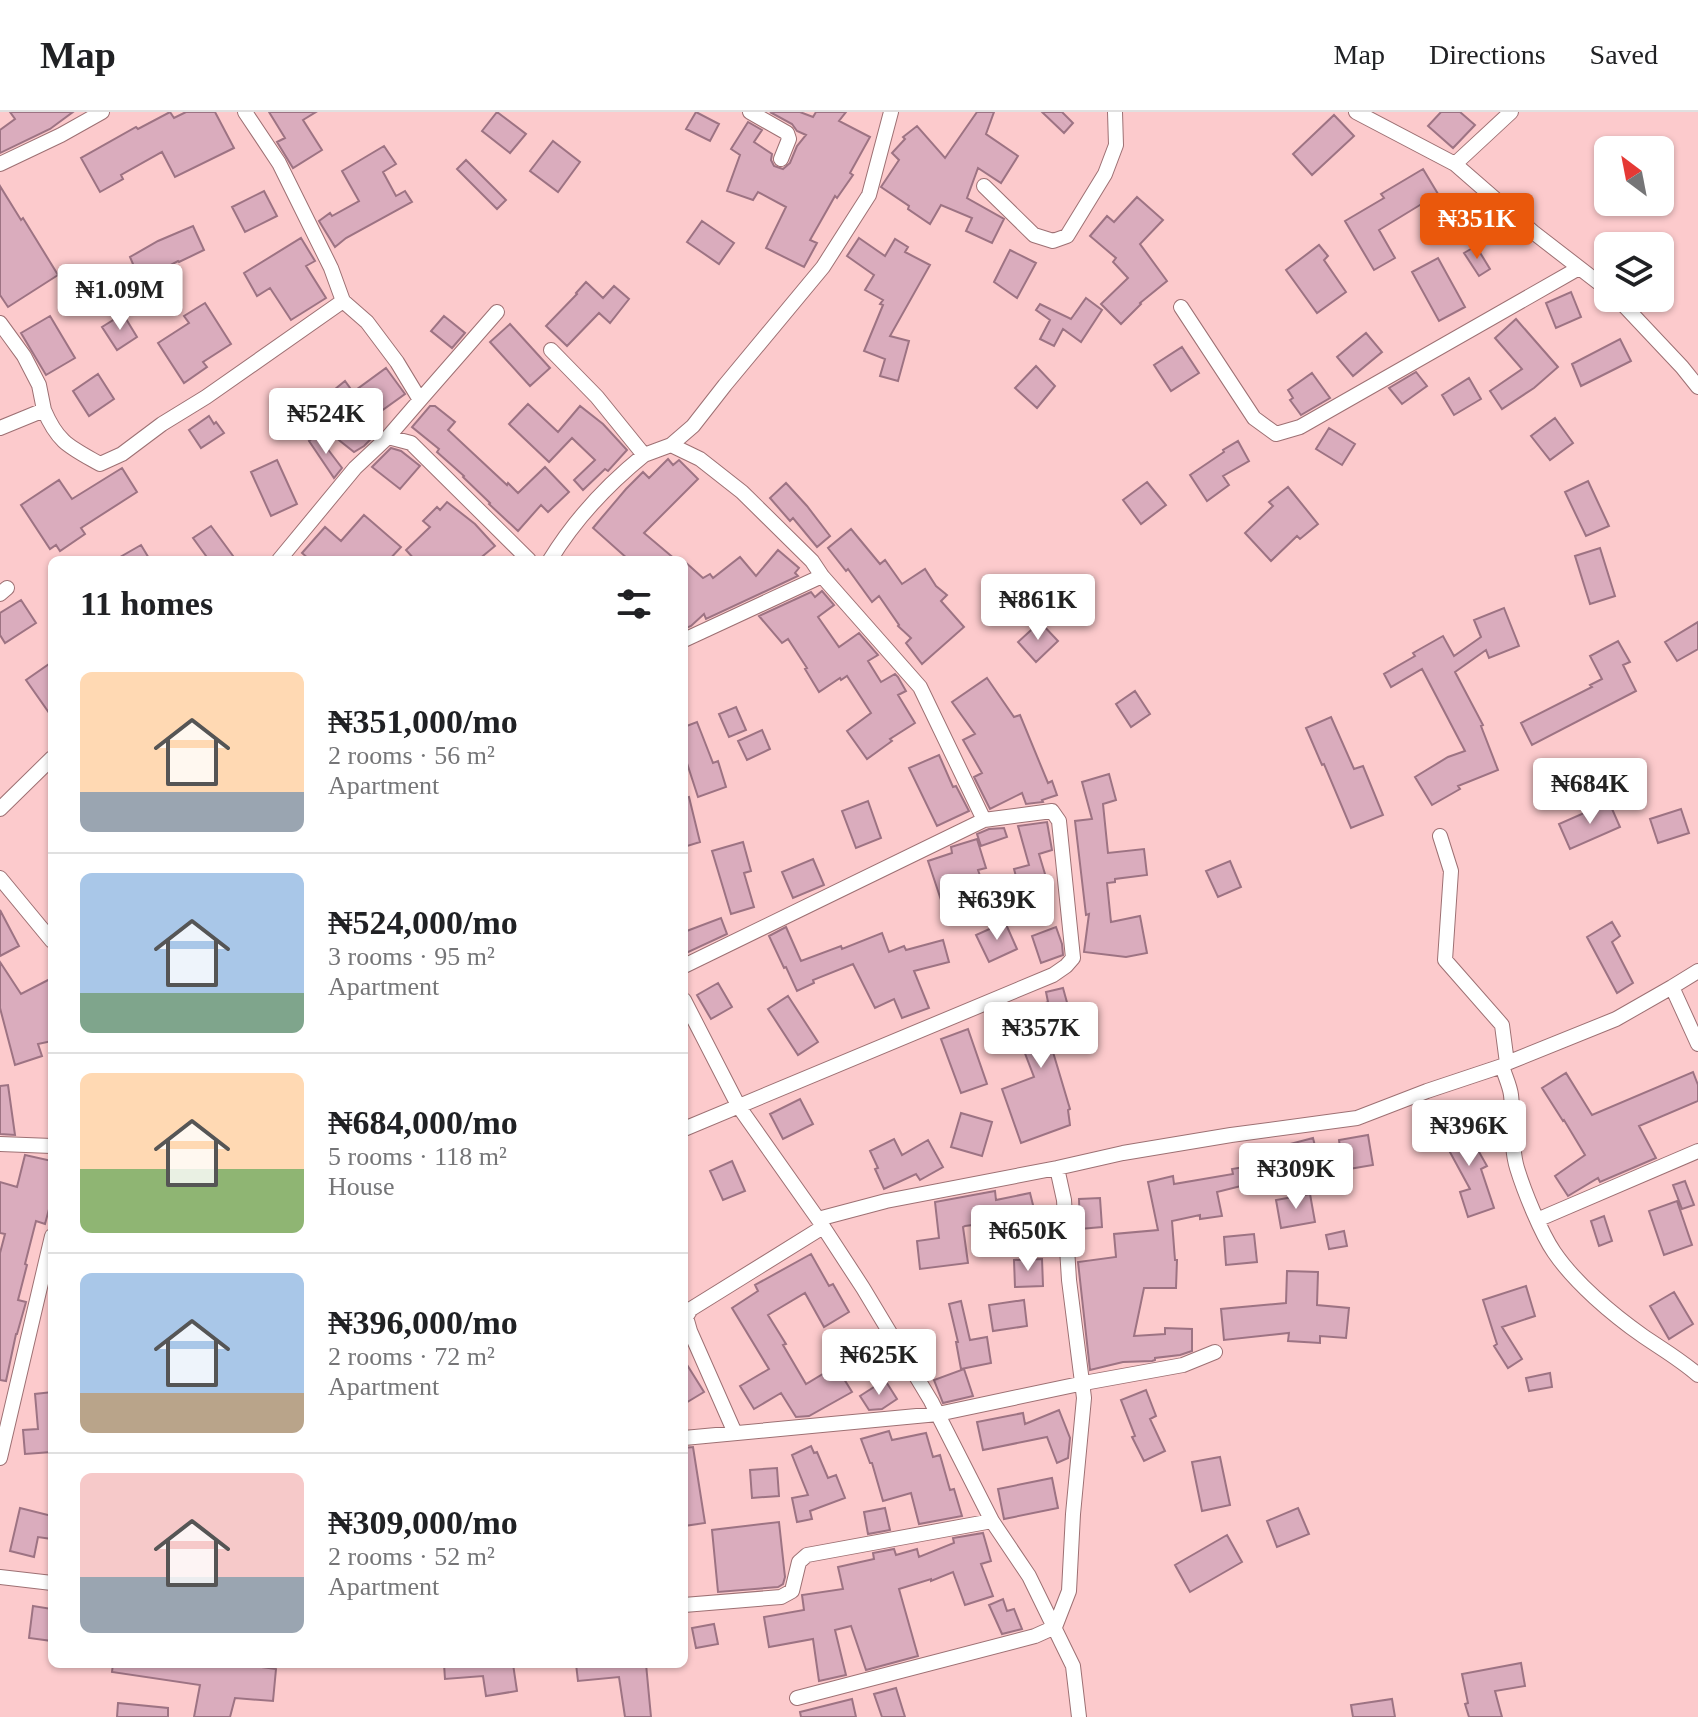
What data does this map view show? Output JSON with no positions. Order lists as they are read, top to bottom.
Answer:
{
  "north": "top left",
  "page": {
    "header": "Map",
    "nav": ["Map", "Directions", "Saved"],
    "price": [
      "₦351K",
      "₦1.09M",
      "₦524K",
      "₦861K",
      "₦684K",
      "₦639K",
      "₦357K",
      "₦396K",
      "₦309K",
      "₦650K",
      "₦625K"
    ],
    "heading": "11 homes",
    "list": [
      {
        "name": "₦351,000/mo",
        "note": "2 rooms · 56 m² · Apartment"
      },
      {
        "name": "₦524,000/mo",
        "note": "3 rooms · 95 m² · Apartment"
      },
      {
        "name": "₦684,000/mo",
        "note": "5 rooms · 118 m² · House"
      },
      {
        "name": "₦396,000/mo",
        "note": "2 rooms · 72 m² · Apartment"
      },
      {
        "name": "₦309,000/mo",
        "note": "2 rooms · 52 m² · Apartment"
      }
    ]
  }
}
